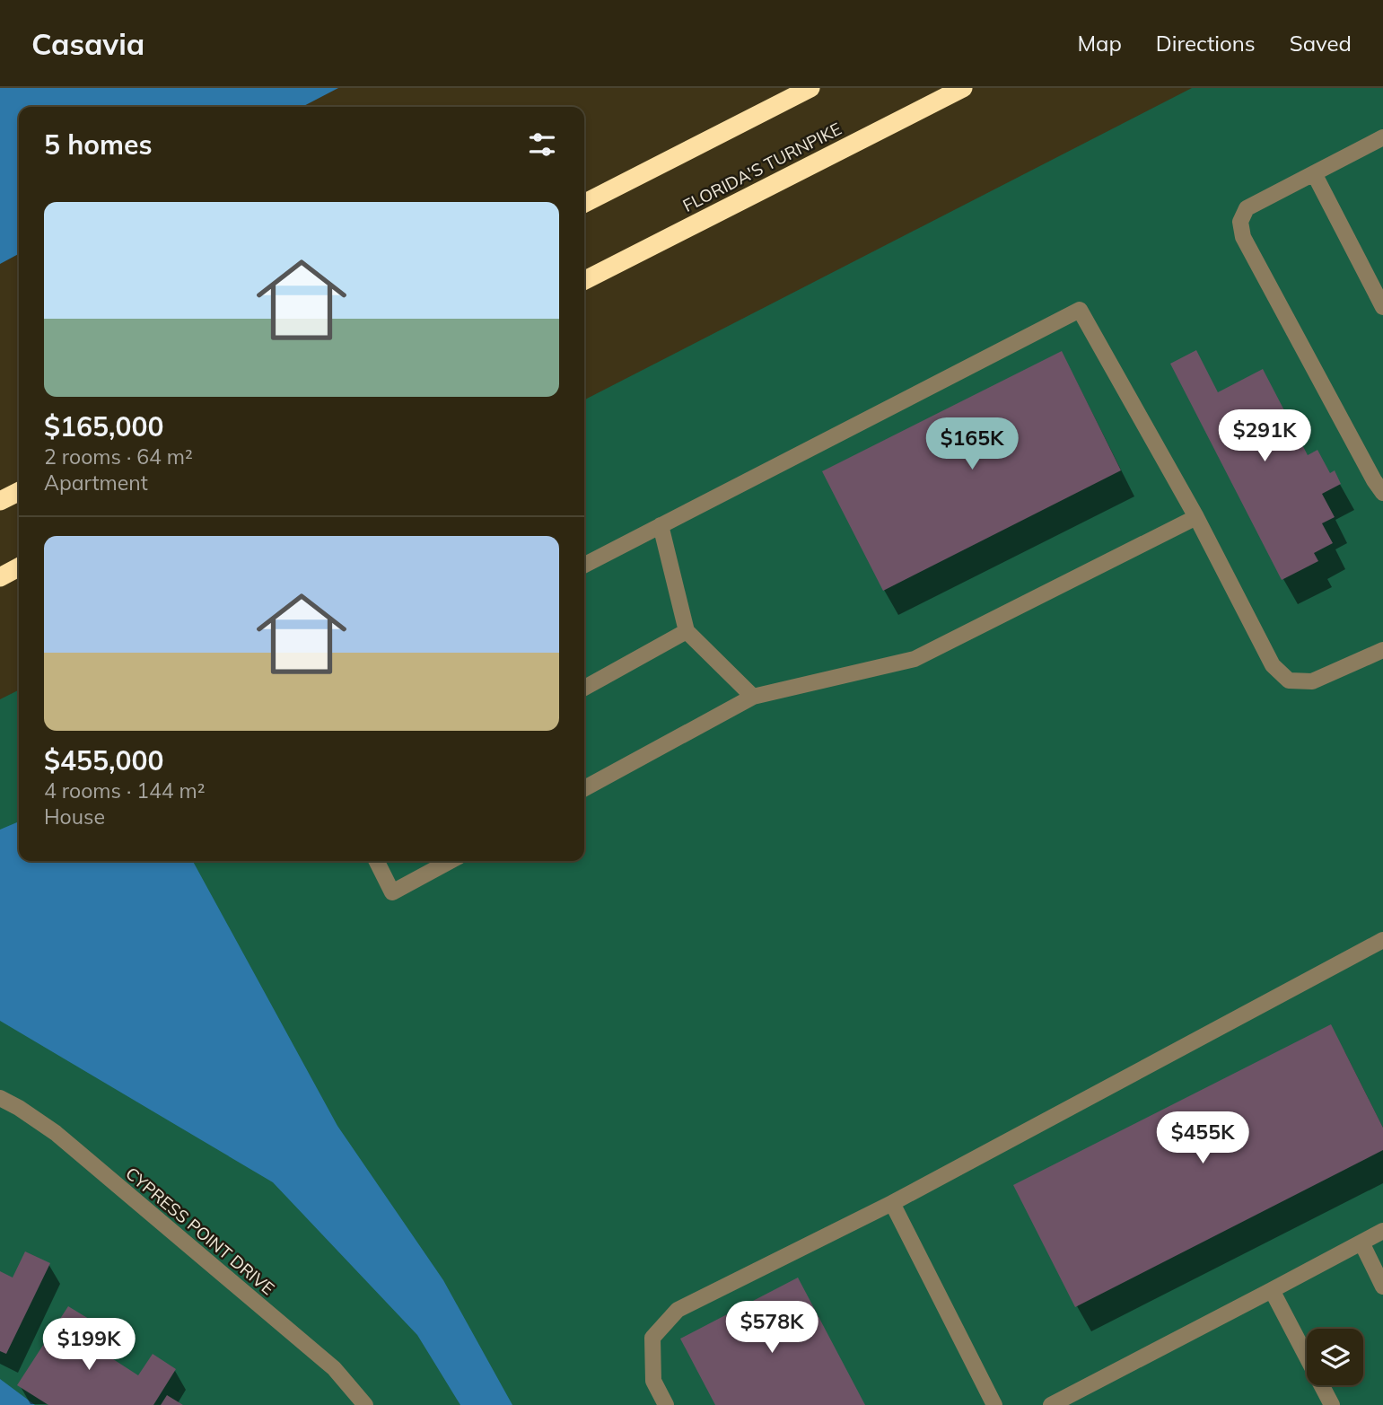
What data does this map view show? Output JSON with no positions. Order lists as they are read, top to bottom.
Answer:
{
  "streets": {
    "highway": ["FLORIDA'S TURNPIKE"],
    "street": ["CYPRESS POINT DRIVE"]
  },
  "page": {
    "header": "Casavia",
    "nav": ["Map", "Directions", "Saved"],
    "heading": "5 homes",
    "list": [
      {
        "name": "$165,000",
        "note": "2 rooms · 64 m² · Apartment"
      },
      {
        "name": "$455,000",
        "note": "4 rooms · 144 m² · House"
      }
    ],
    "price": [
      "$291K",
      "$165K",
      "$455K",
      "$578K",
      "$199K"
    ]
  }
}
